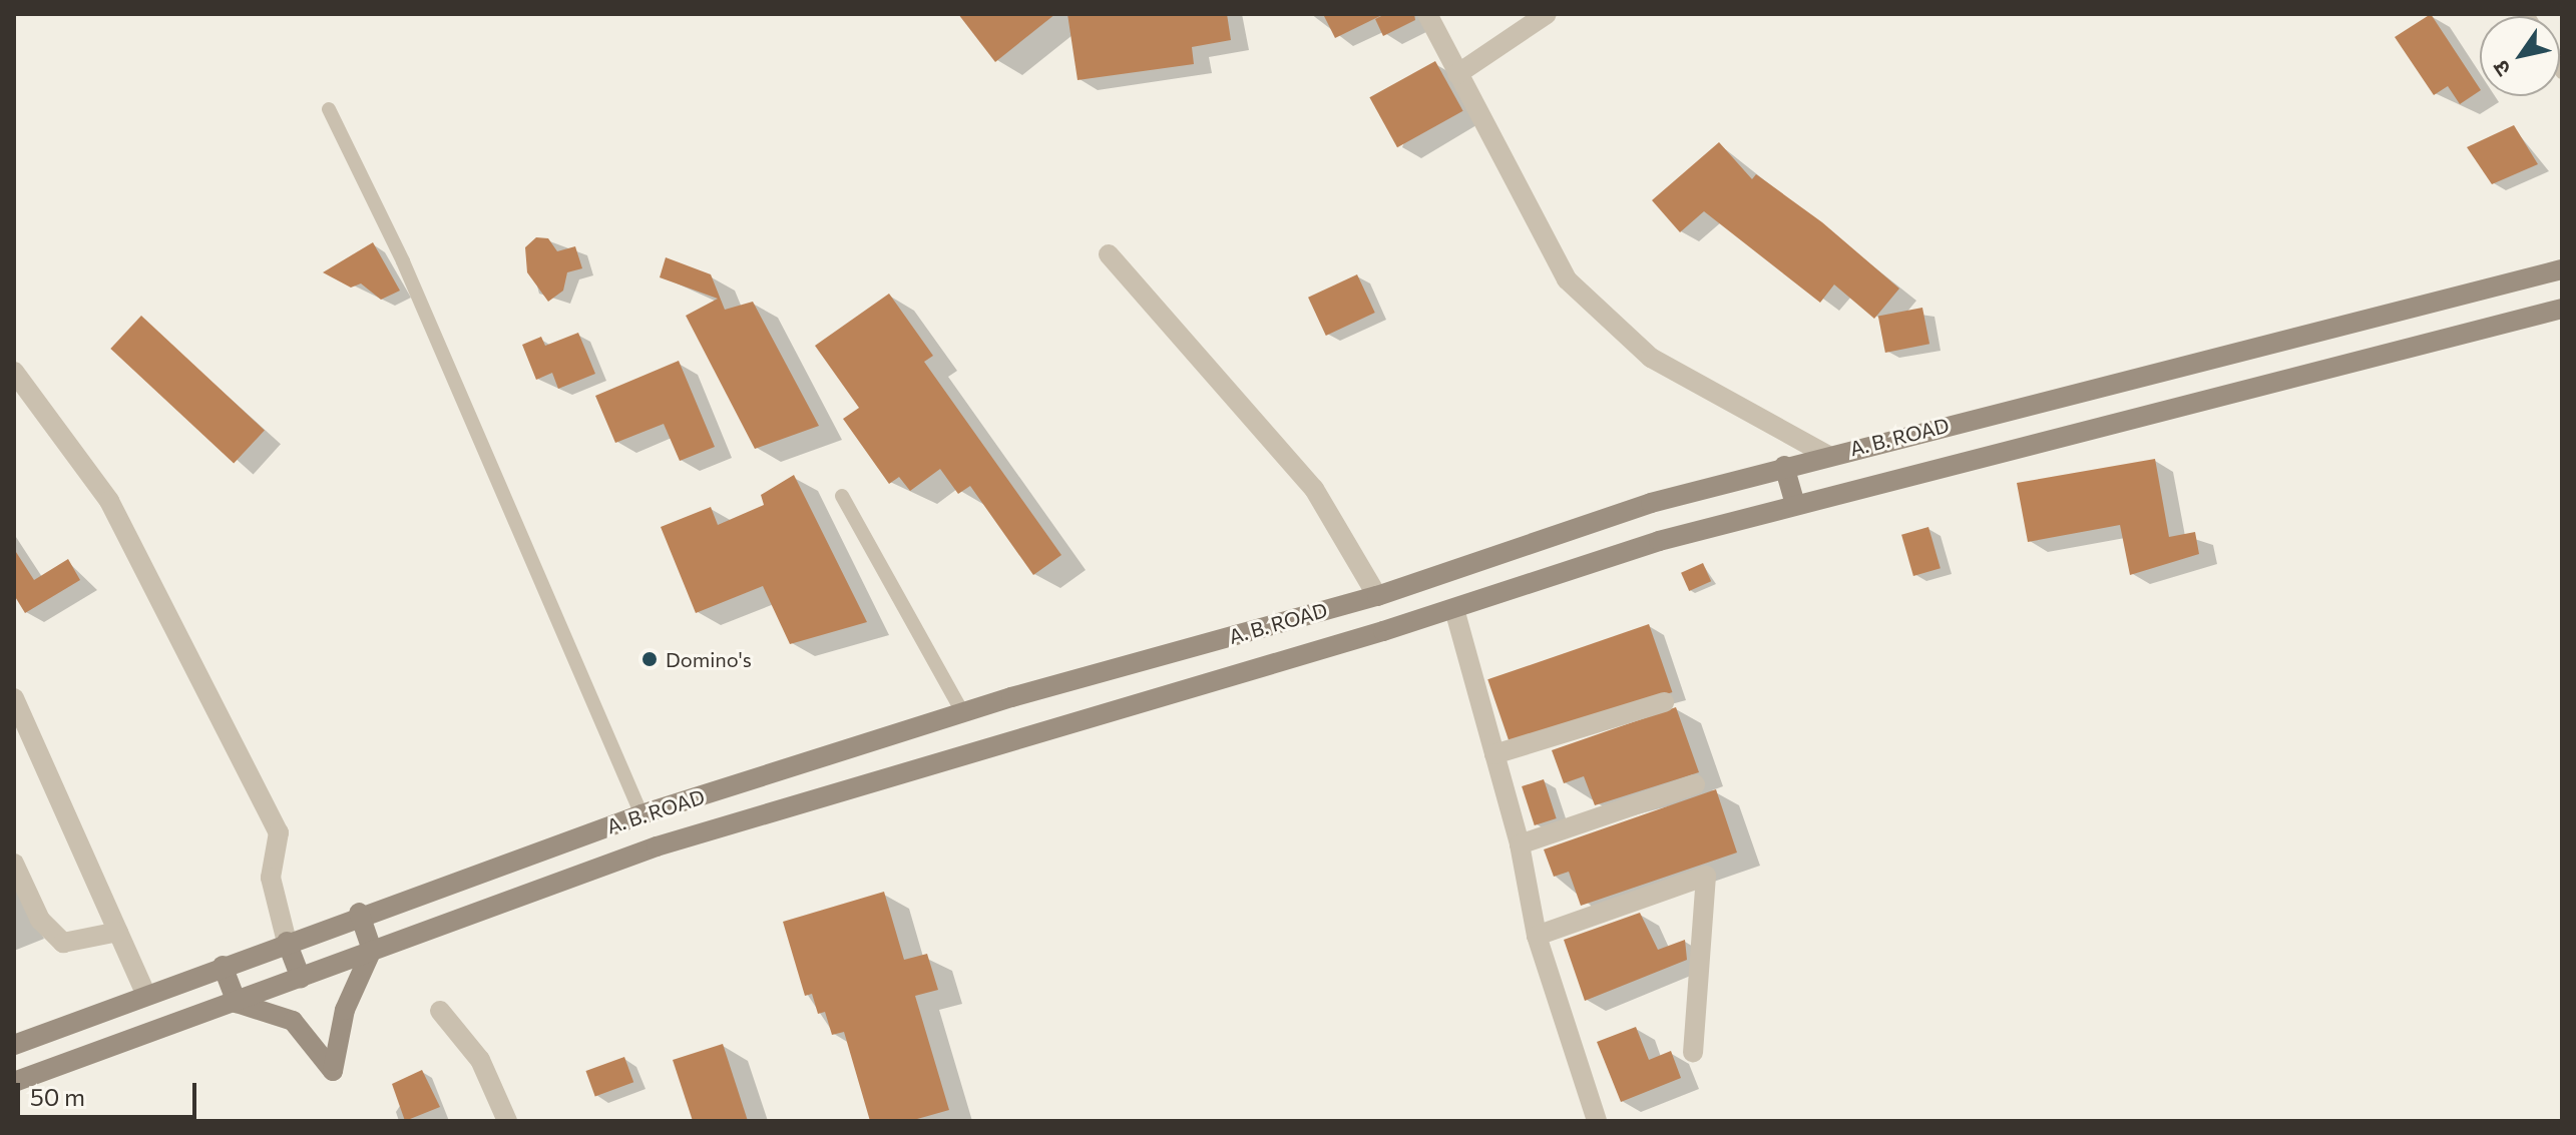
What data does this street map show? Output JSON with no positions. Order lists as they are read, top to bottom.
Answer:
{
  "streets": {
    "main road": ["A. B. ROAD"]
  },
  "places": ["Domino's"],
  "scale_bar": "50 m",
  "north": "bottom left"
}
